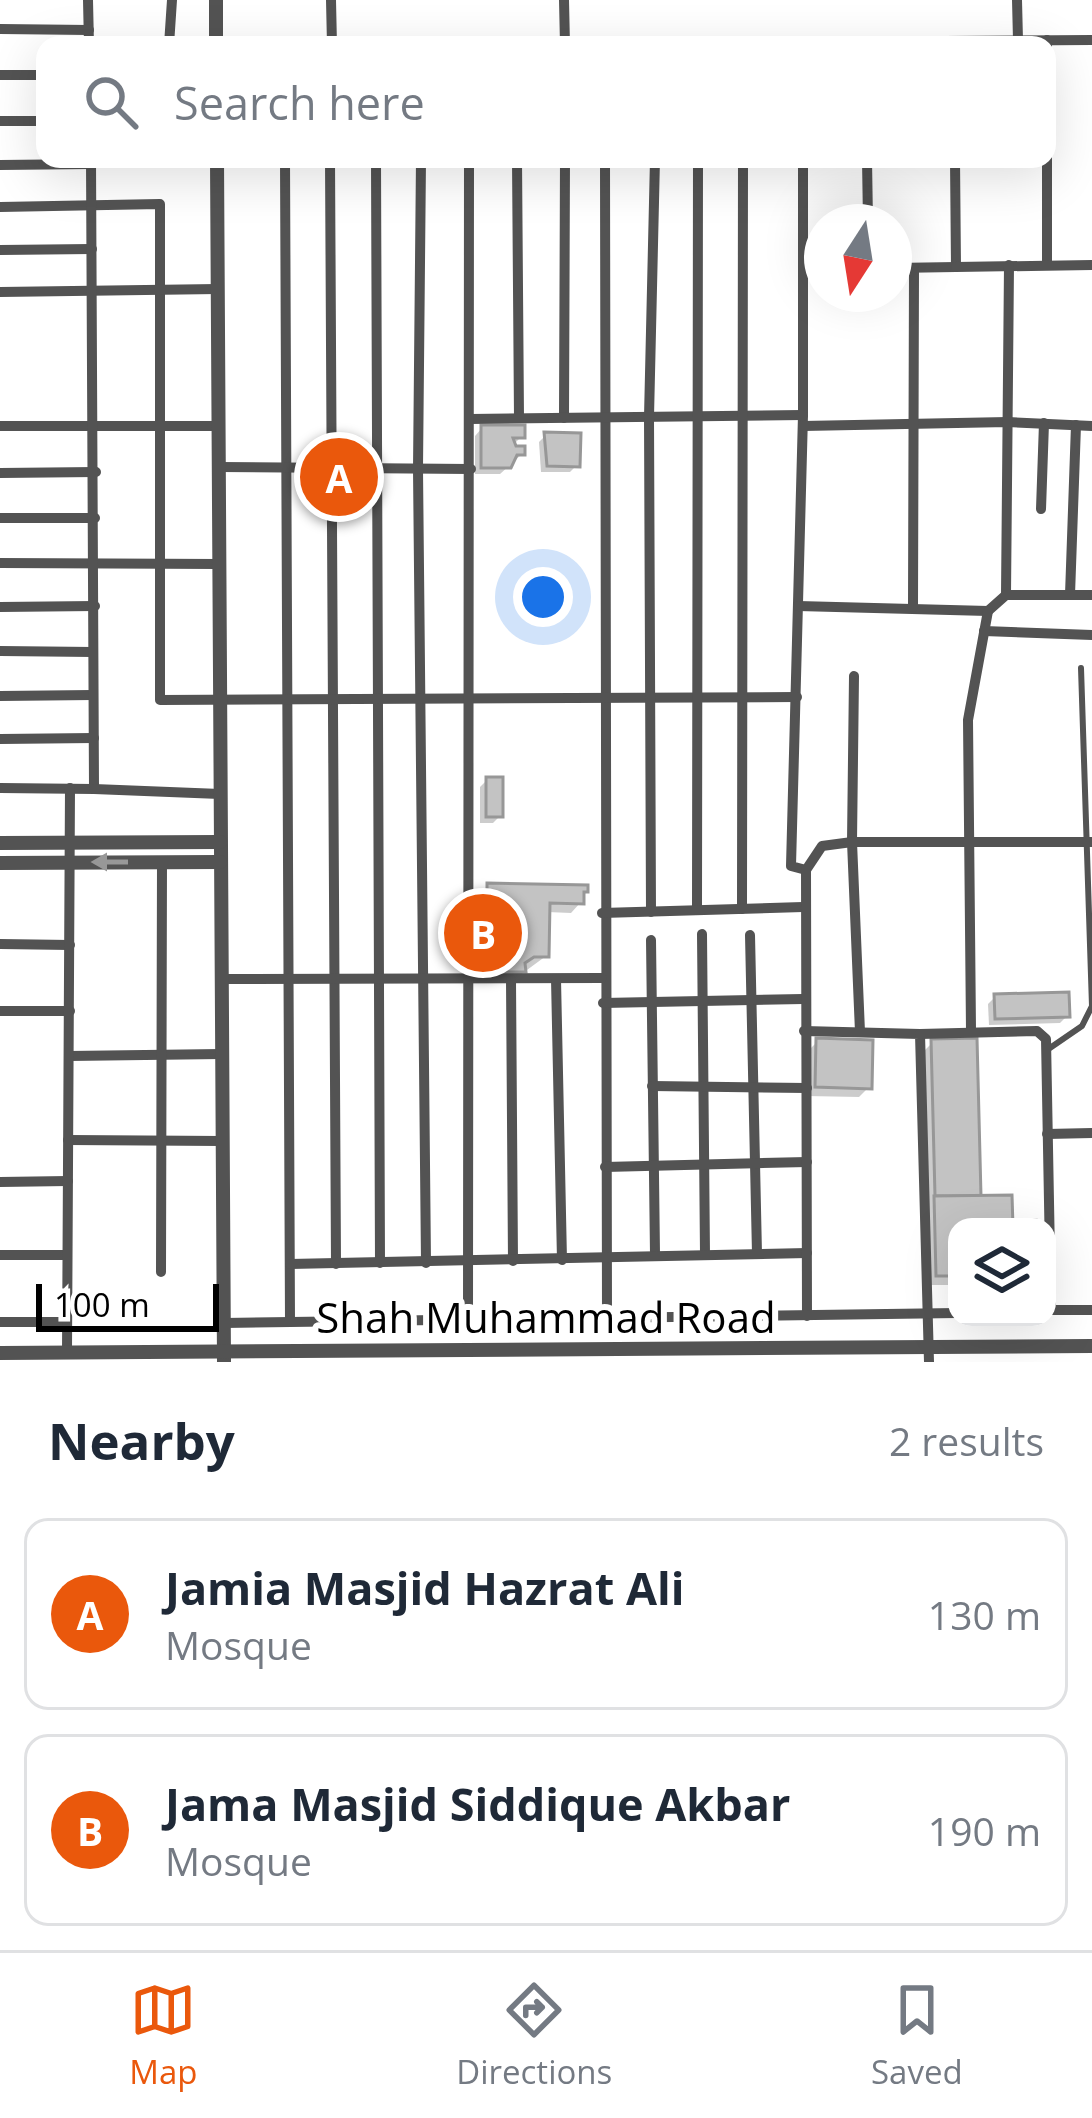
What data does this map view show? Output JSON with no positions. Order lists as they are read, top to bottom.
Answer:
{
  "streets": {
    "street": ["Shah Muhammad Road"]
  },
  "scale_bar": "100 m",
  "north": "bottom",
  "page": {
    "search": "Search here",
    "pins": ["A", "B"],
    "scale": "100 m",
    "heading": ["Nearby", "2 results"],
    "list": [
      {
        "mark": "A",
        "name": "Jamia Masjid Hazrat Ali",
        "note": "Mosque",
        "value": "130 m"
      },
      {
        "mark": "B",
        "name": "Jama Masjid Siddique Akbar",
        "note": "Mosque",
        "value": "190 m"
      }
    ],
    "nav": ["Map", "Directions", "Saved"]
  }
}
